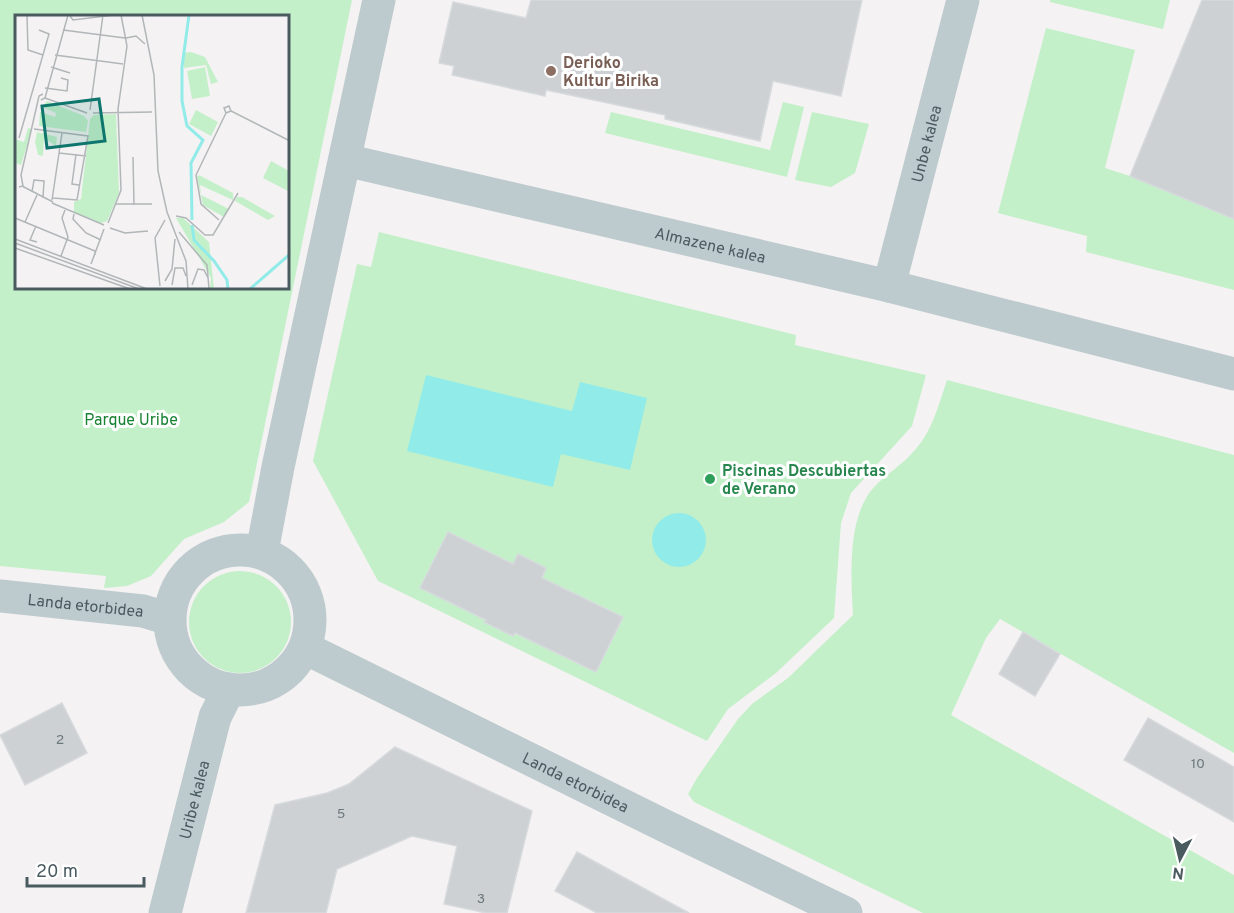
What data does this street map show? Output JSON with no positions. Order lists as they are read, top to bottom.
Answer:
{
  "streets": {
    "street": [
      "Unbe kalea",
      "Almazene kalea",
      "Landa etorbidea",
      "Uribe kalea"
    ]
  },
  "crossings": [
    ["Unbe kalea", "Almazene kalea"],
    ["Landa etorbidea", "Uribe kalea"]
  ],
  "parks": ["Parque Uribe"],
  "places": ["Derioko Kultur Birika", "Piscinas Descubiertas de Verano"],
  "house_numbers": [
    "2",
    "10",
    "5",
    "3"
  ],
  "scale_bar": "20 m",
  "north": "bottom"
}
